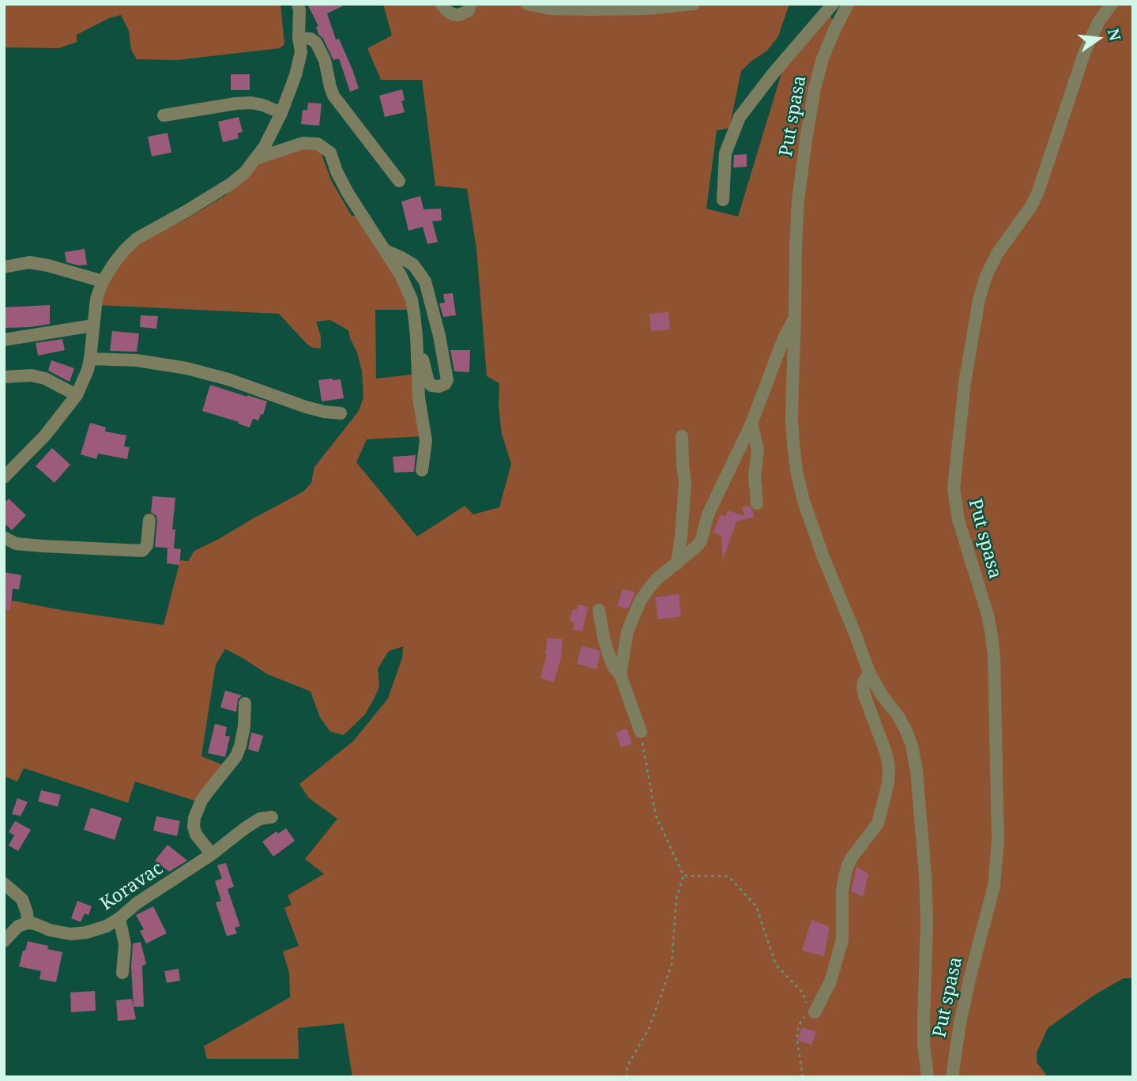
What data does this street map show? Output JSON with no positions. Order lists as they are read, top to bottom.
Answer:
{
  "streets": {
    "street": ["Put spasa", "Koravac"]
  },
  "north": "right"
}
